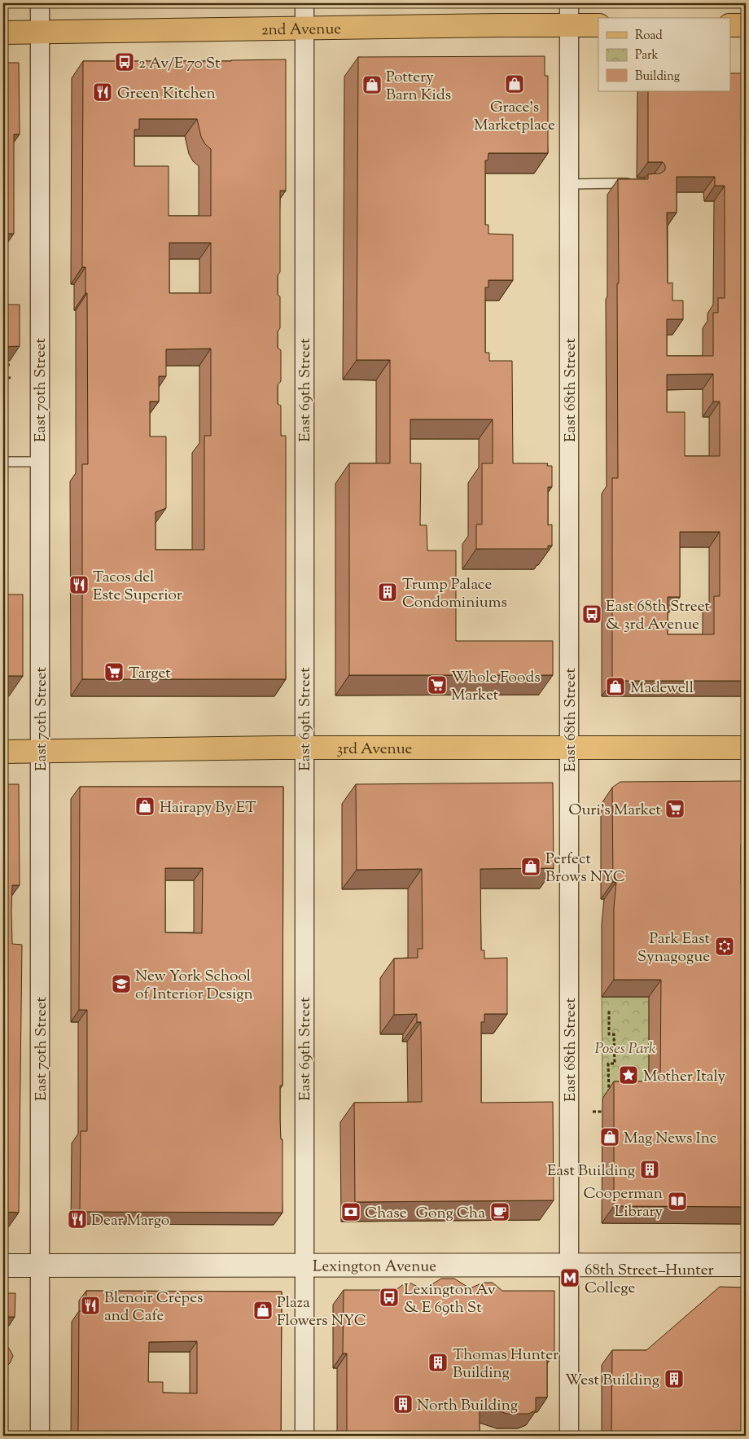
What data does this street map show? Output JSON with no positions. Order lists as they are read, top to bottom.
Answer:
{
  "streets": {
    "main road": ["2nd Avenue", "3rd Avenue", "Lexington Avenue"],
    "street": ["East 70th Street", "East 69th Street", "East 68th Street"]
  },
  "crossings": [
    ["2nd Avenue", "East 70th Street"],
    ["2nd Avenue", "East 69th Street"],
    ["2nd Avenue", "East 68th Street"],
    ["East 70th Street", "3rd Avenue"],
    ["East 70th Street", "Lexington Avenue"],
    ["East 69th Street", "3rd Avenue"],
    ["East 69th Street", "Lexington Avenue"],
    ["East 68th Street", "3rd Avenue"],
    ["East 68th Street", "Lexington Avenue"]
  ],
  "parks": ["Poses Park"],
  "places": {
    "bus stop": ["2 Av/E 70 St", "East 68th Street & 3rd Avenue", "Lexington Av & E 69th St"],
    "shop": [
      "Grace's Marketplace",
      "Pottery Barn Kids",
      "Madewell",
      "Hairapy By ET",
      "Perfect Brows NYC",
      "Mag News Inc",
      "Plaza Flowers NYC"
    ],
    "restaurant": [
      "Green Kitchen",
      "Tacos del Este Superior",
      "Dear Margo",
      "Blenoir Crêpes and Cafe"
    ],
    "building": [
      "Trump Palace Condominiums",
      "East Building",
      "Thomas Hunter Building",
      "West Building",
      "North Building"
    ],
    "supermarket": ["Target", "Whole Foods Market", "Ouri's Market"],
    "synagogue": ["Park East Synagogue"],
    "school or university": ["New York School of Interior Design"],
    "place": ["Mother Italy"],
    "library": ["Cooperman Library"],
    "bank": ["Chase"],
    "cafe": ["Gong Cha"],
    "metro station": ["68th Street–Hunter College"]
  },
  "legend": ["Road", "Park", "Building"]
}
